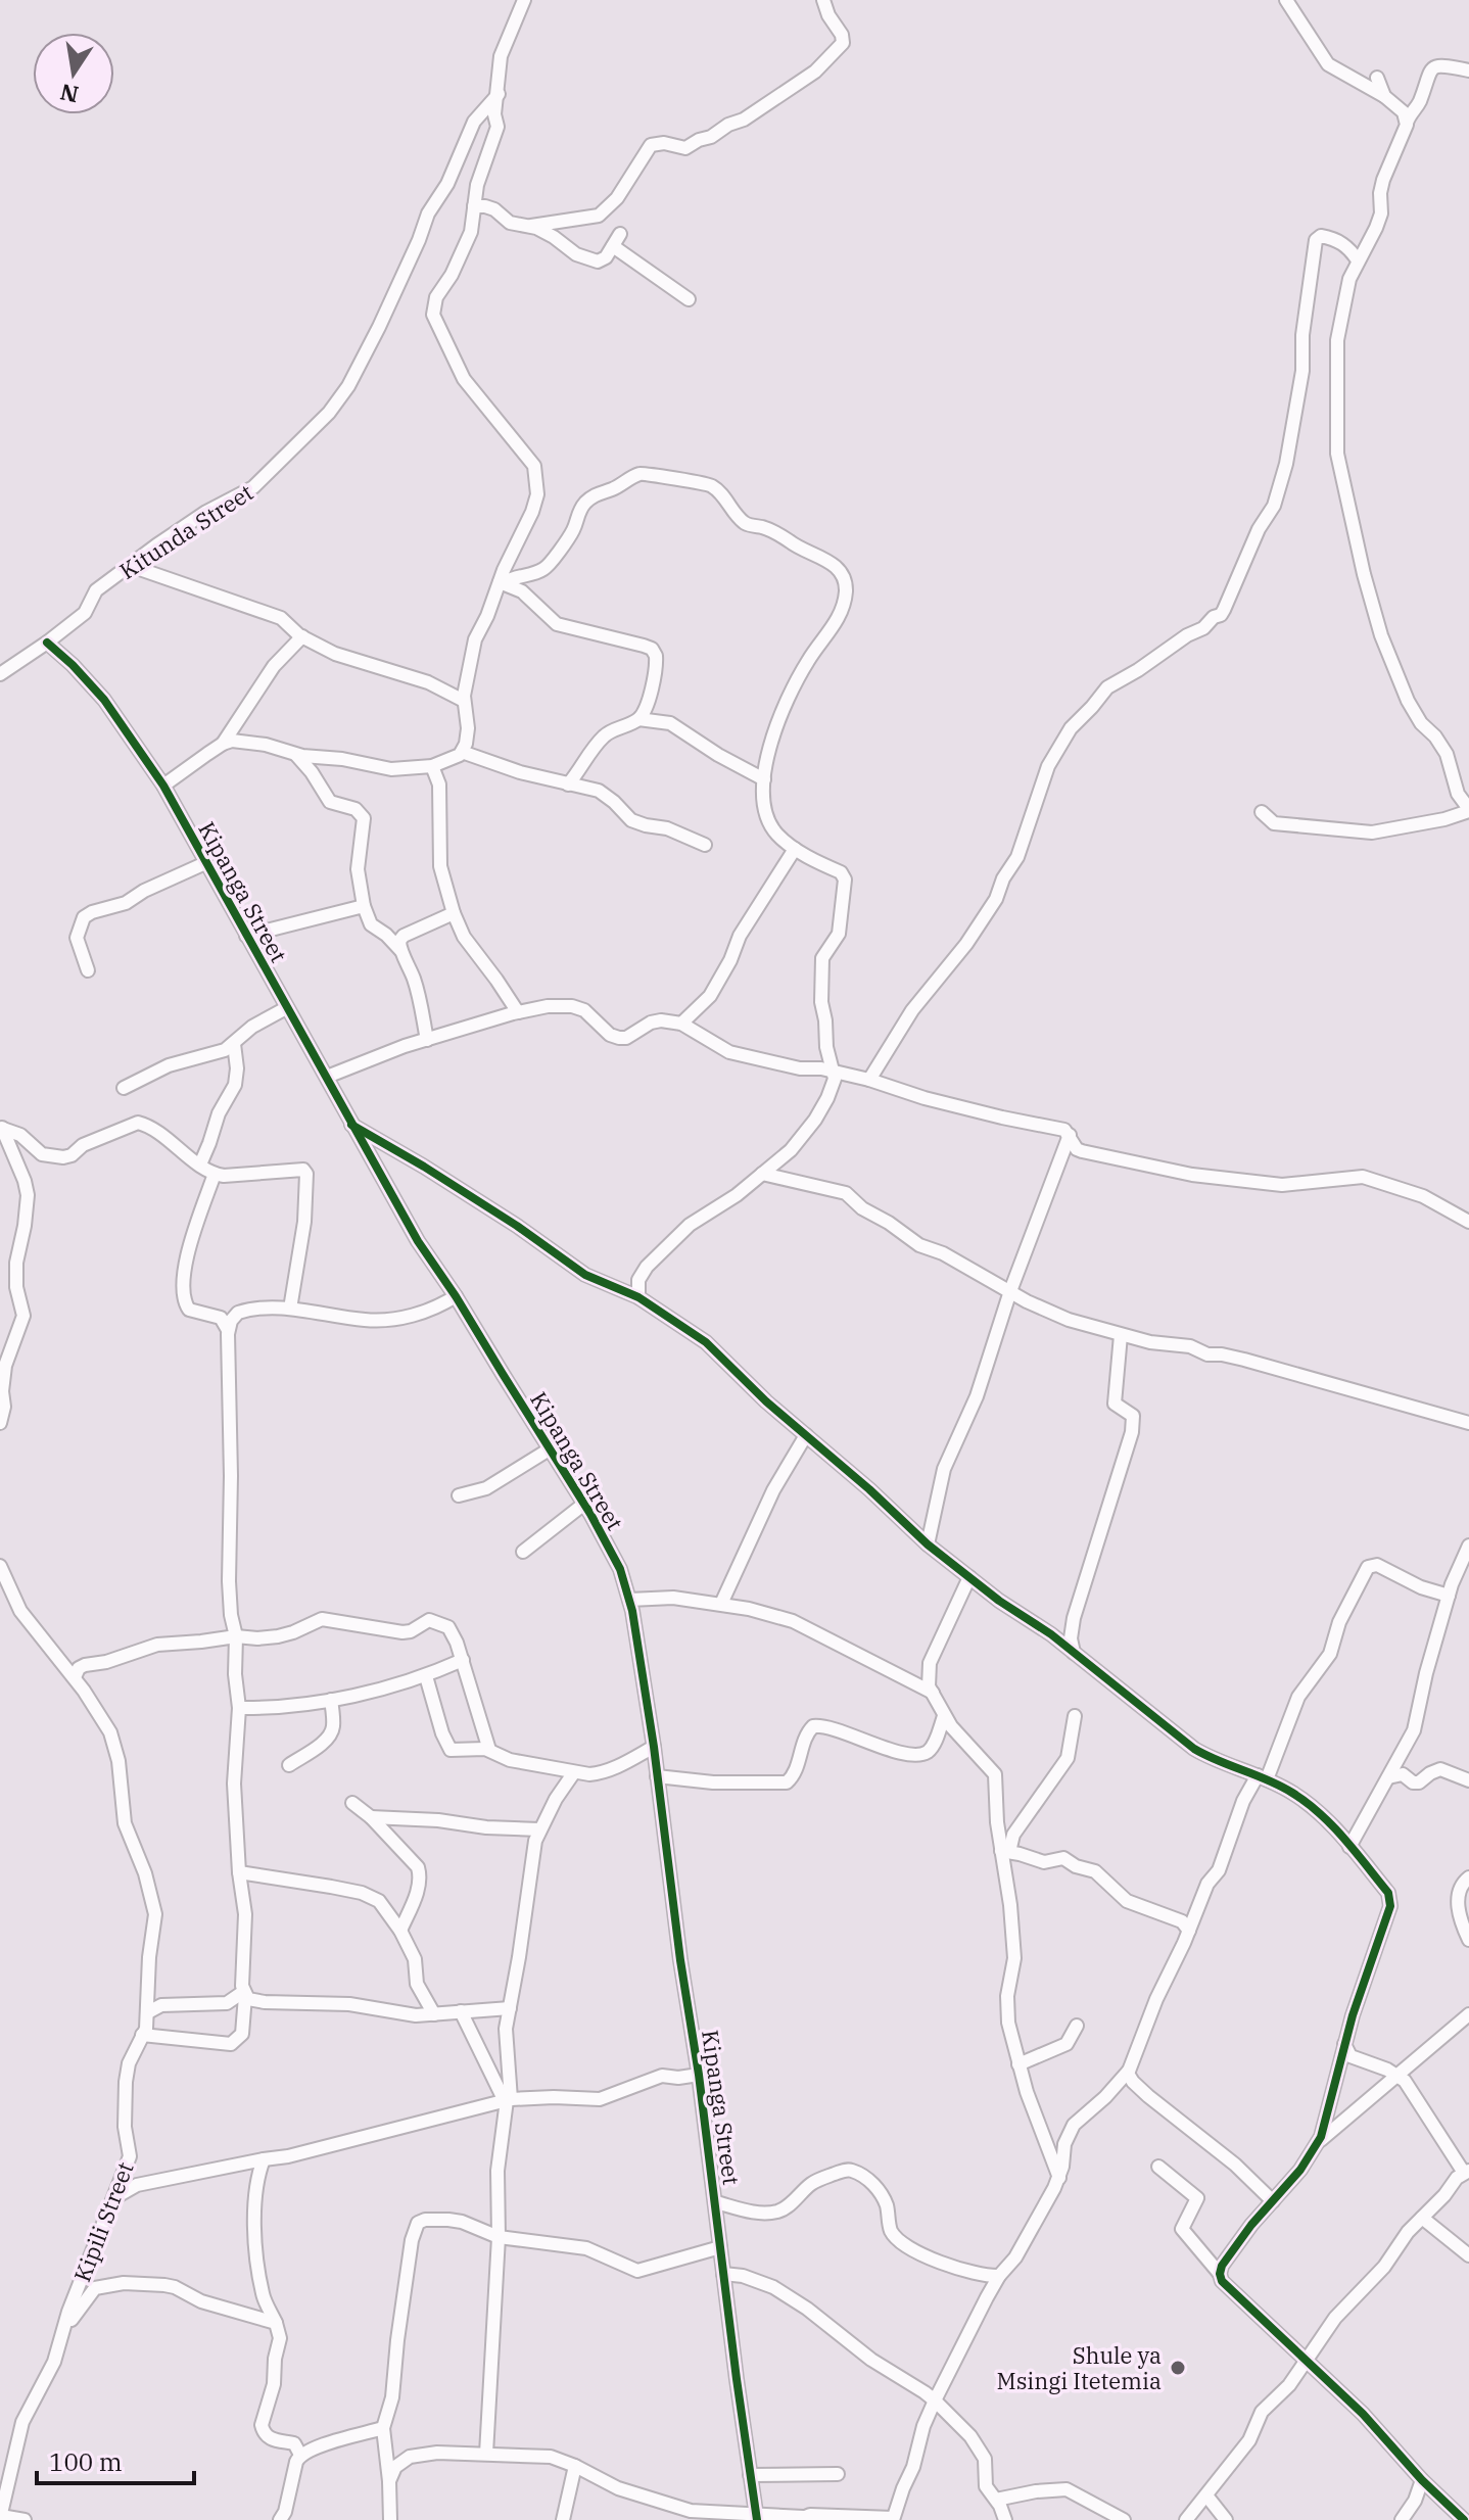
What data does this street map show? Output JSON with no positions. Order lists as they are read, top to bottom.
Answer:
{
  "streets": {
    "street": ["Kitunda Street", "Kipanga Street", "Kipili Street"]
  },
  "crossings": [
    ["Kitunda Street", "Kipanga Street"]
  ],
  "places": ["Shule ya Msingi Itetemia"],
  "scale_bar": "100 m",
  "north": "bottom"
}
